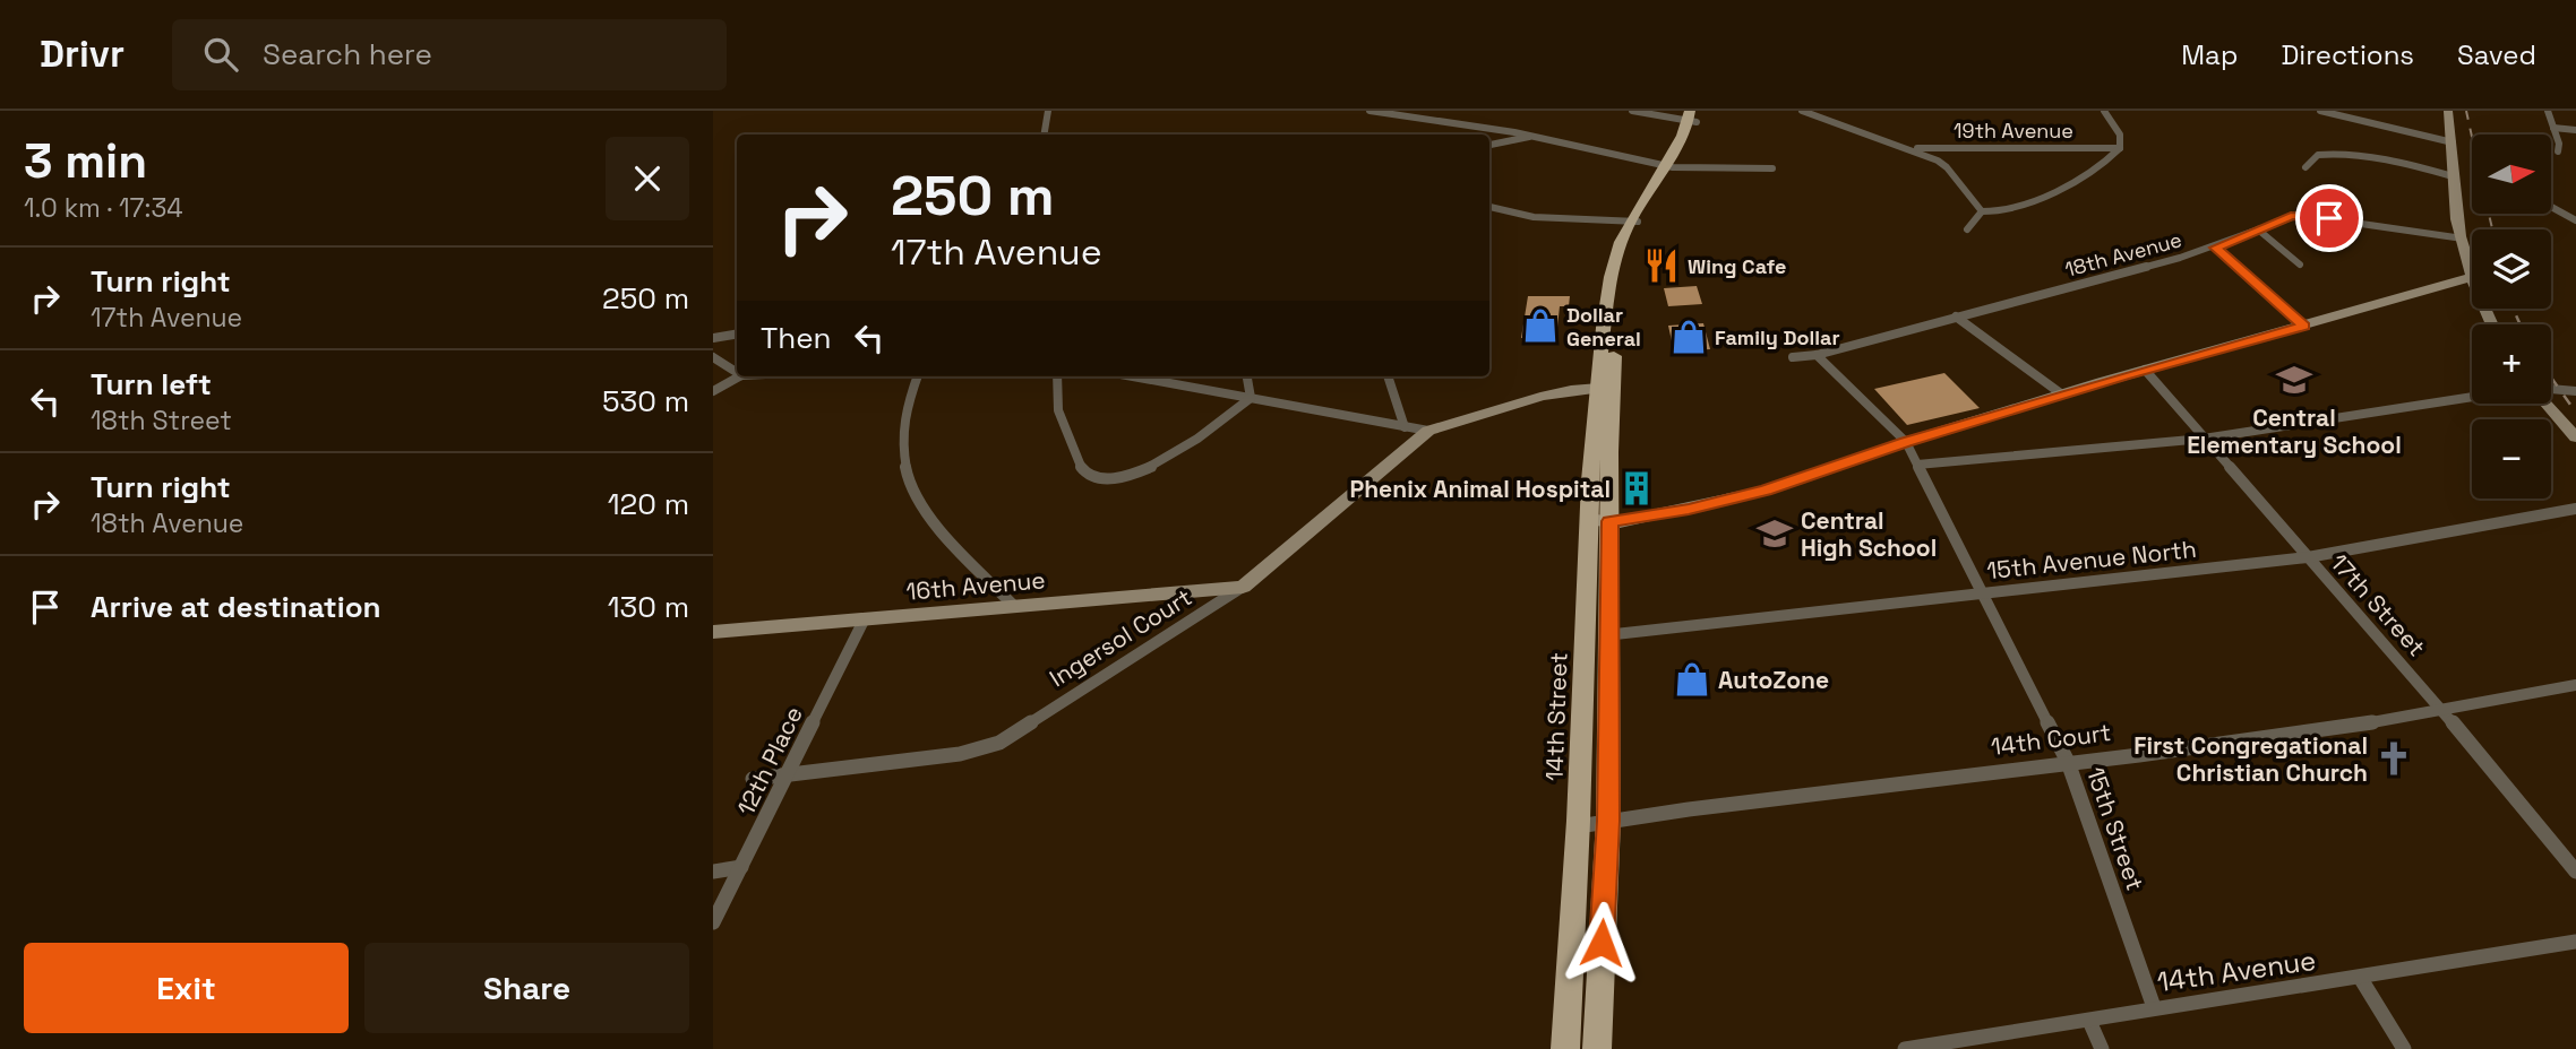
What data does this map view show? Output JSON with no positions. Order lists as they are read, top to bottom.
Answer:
{
  "streets": {
    "main road": ["14th Street"],
    "street": [
      "19th Avenue",
      "18th Avenue",
      "15th Avenue North",
      "16th Avenue",
      "17th Street",
      "Ingersol Court",
      "14th Court",
      "12th Place",
      "15th Street",
      "14th Avenue"
    ]
  },
  "crossings": [
    ["18th Avenue", "15th Street"],
    ["15th Avenue North", "17th Street"],
    ["15th Avenue North", "14th Street"],
    ["15th Avenue North", "15th Street"],
    ["16th Avenue", "Ingersol Court"],
    ["16th Avenue", "12th Place"],
    ["17th Street", "14th Court"],
    ["Ingersol Court", "12th Place"],
    ["14th Street", "14th Court"],
    ["14th Court", "15th Street"],
    ["15th Street", "14th Avenue"]
  ],
  "places": {
    "restaurant": ["Wing Cafe"],
    "shop": ["Dollar General", "Family Dollar", "AutoZone"],
    "school or university": ["Central Elementary School", "Central High School"],
    "building": ["Phenix Animal Hospital"],
    "church": ["First Congregational Christian Church"]
  },
  "north": "right",
  "page": {
    "header": "Drivr",
    "search": "Search here",
    "nav": ["Map", "Directions", "Saved"],
    "heading": ["3 min", "1.0 km · 17:34"],
    "map_buttons": ["+", "−"],
    "turn": ["250 m", "17th Avenue"],
    "list": [
      {
        "name": "Turn right",
        "note": "17th Avenue",
        "value": "250 m"
      },
      {
        "name": "Turn left",
        "note": "18th Street",
        "value": "530 m"
      },
      {
        "name": "Turn right",
        "note": "18th Avenue",
        "value": "120 m"
      },
      {
        "name": "Arrive at destination",
        "value": "130 m"
      }
    ],
    "then": "Then",
    "buttons": ["Exit", "Share"]
  }
}
